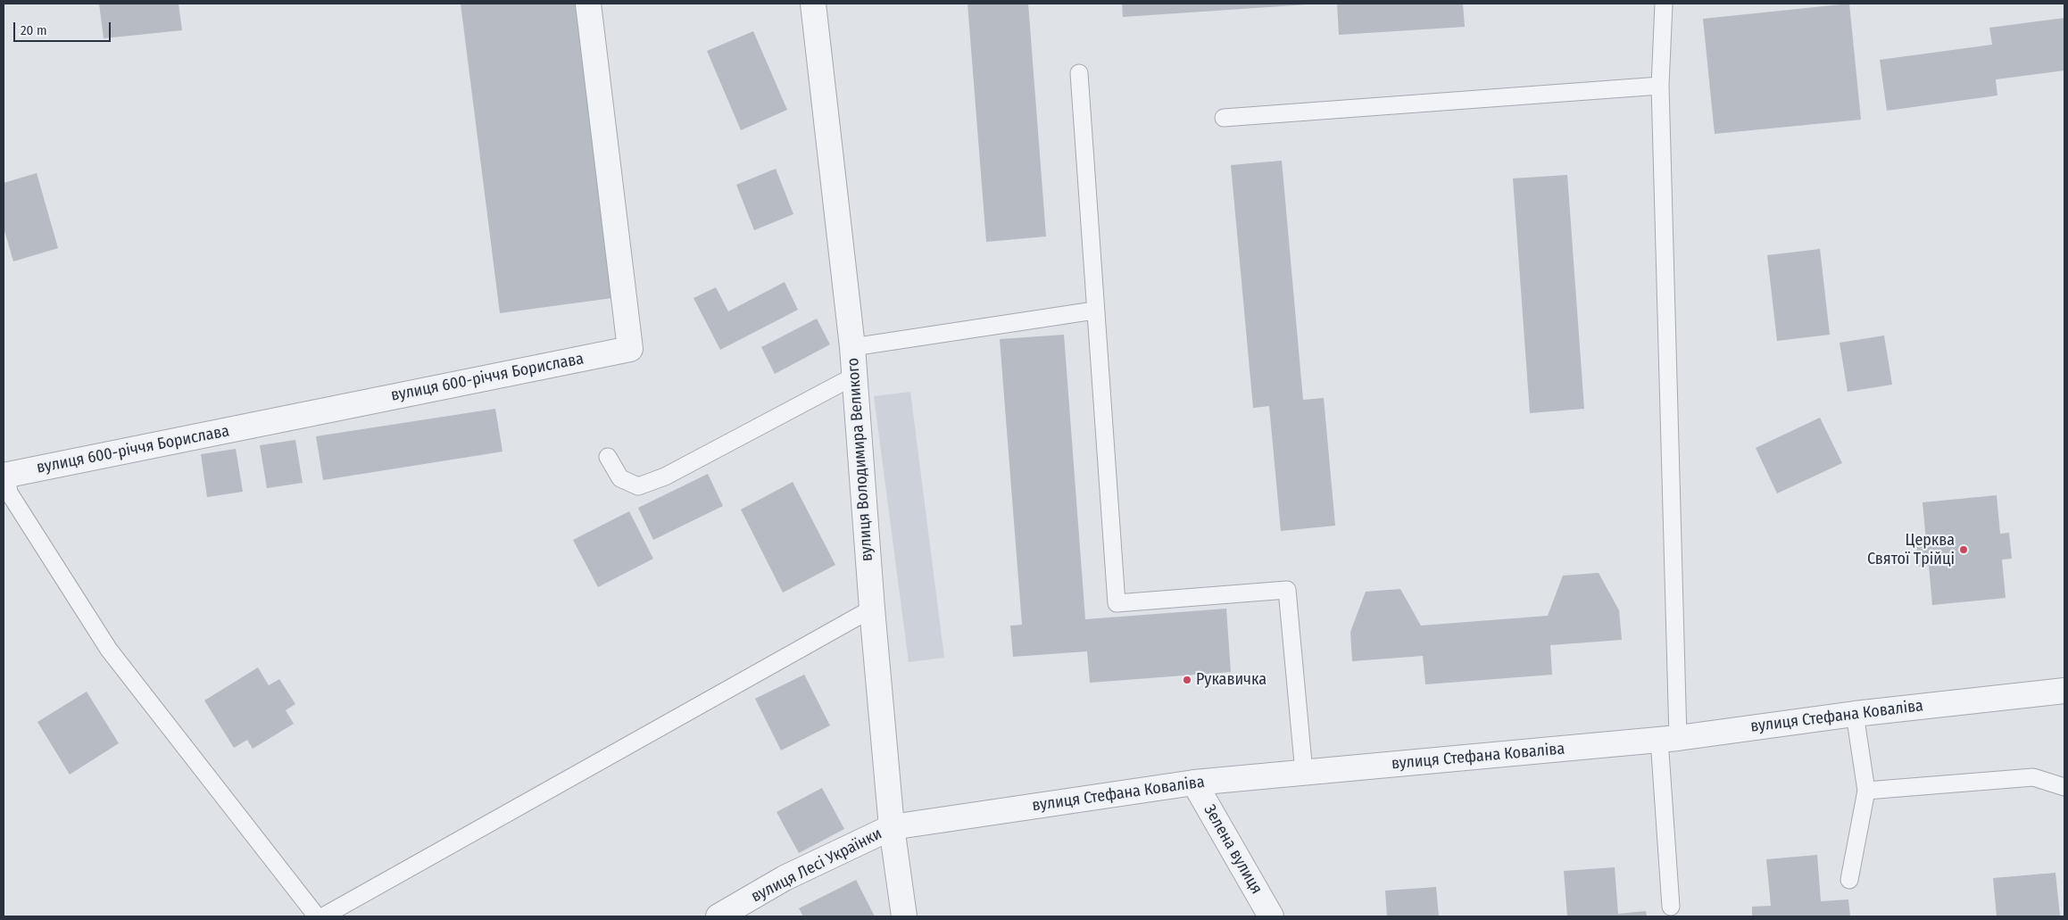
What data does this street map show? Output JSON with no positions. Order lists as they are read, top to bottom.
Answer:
{
  "streets": {
    "street": [
      "вулиця 600-річчя Борислава",
      "вулиця Володимира Великого",
      "вулиця Стефана Коваліва",
      "Зелена вулиця",
      "вулиця Лесі Українки"
    ]
  },
  "crossings": [
    ["вулиця Володимира Великого", "вулиця Стефана Коваліва"],
    ["вулиця Володимира Великого", "вулиця Лесі Українки"],
    ["вулиця Стефана Коваліва", "Зелена вулиця"],
    ["вулиця Стефана Коваліва", "вулиця Лесі Українки"]
  ],
  "places": ["Церква Святої Трійці", "Рукавичка"],
  "scale_bar": "20 m"
}
